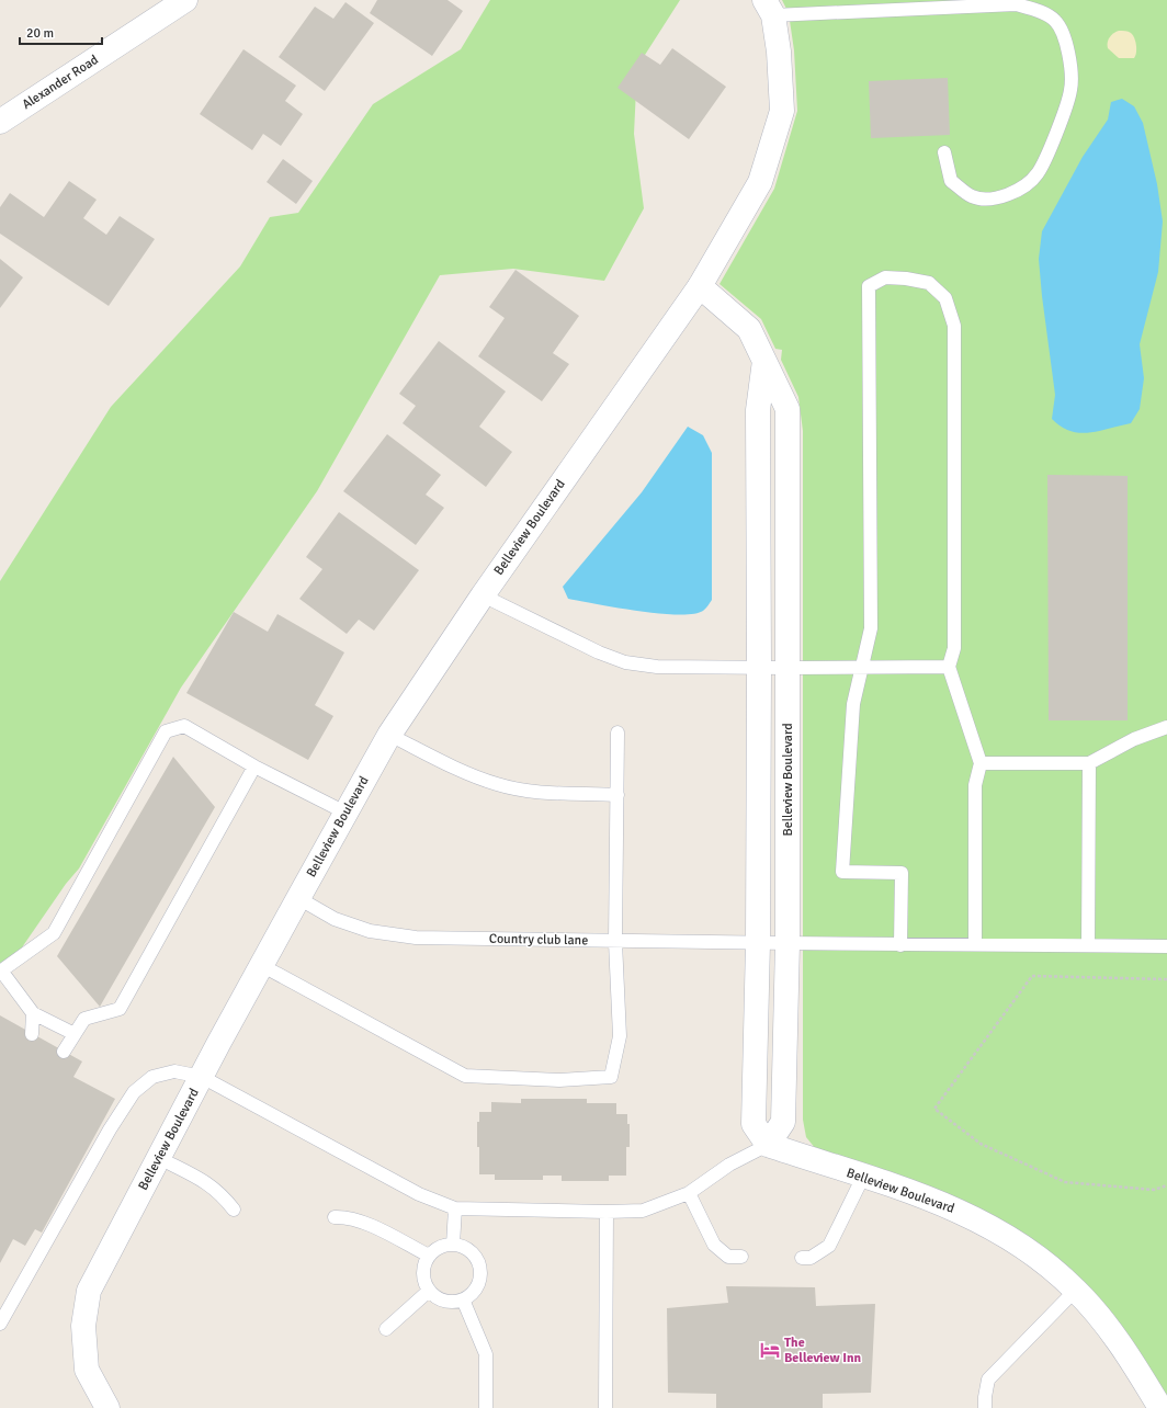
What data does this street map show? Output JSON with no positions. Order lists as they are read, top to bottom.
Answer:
{
  "streets": {
    "street": ["Alexander Road", "Belleview Boulevard"],
    "lane": ["Country club lane"]
  },
  "crossings": [
    ["Belleview Boulevard", "Country club lane"]
  ],
  "places": {
    "hotel": ["The Belleview Inn"]
  },
  "scale_bar": "20 m"
}
